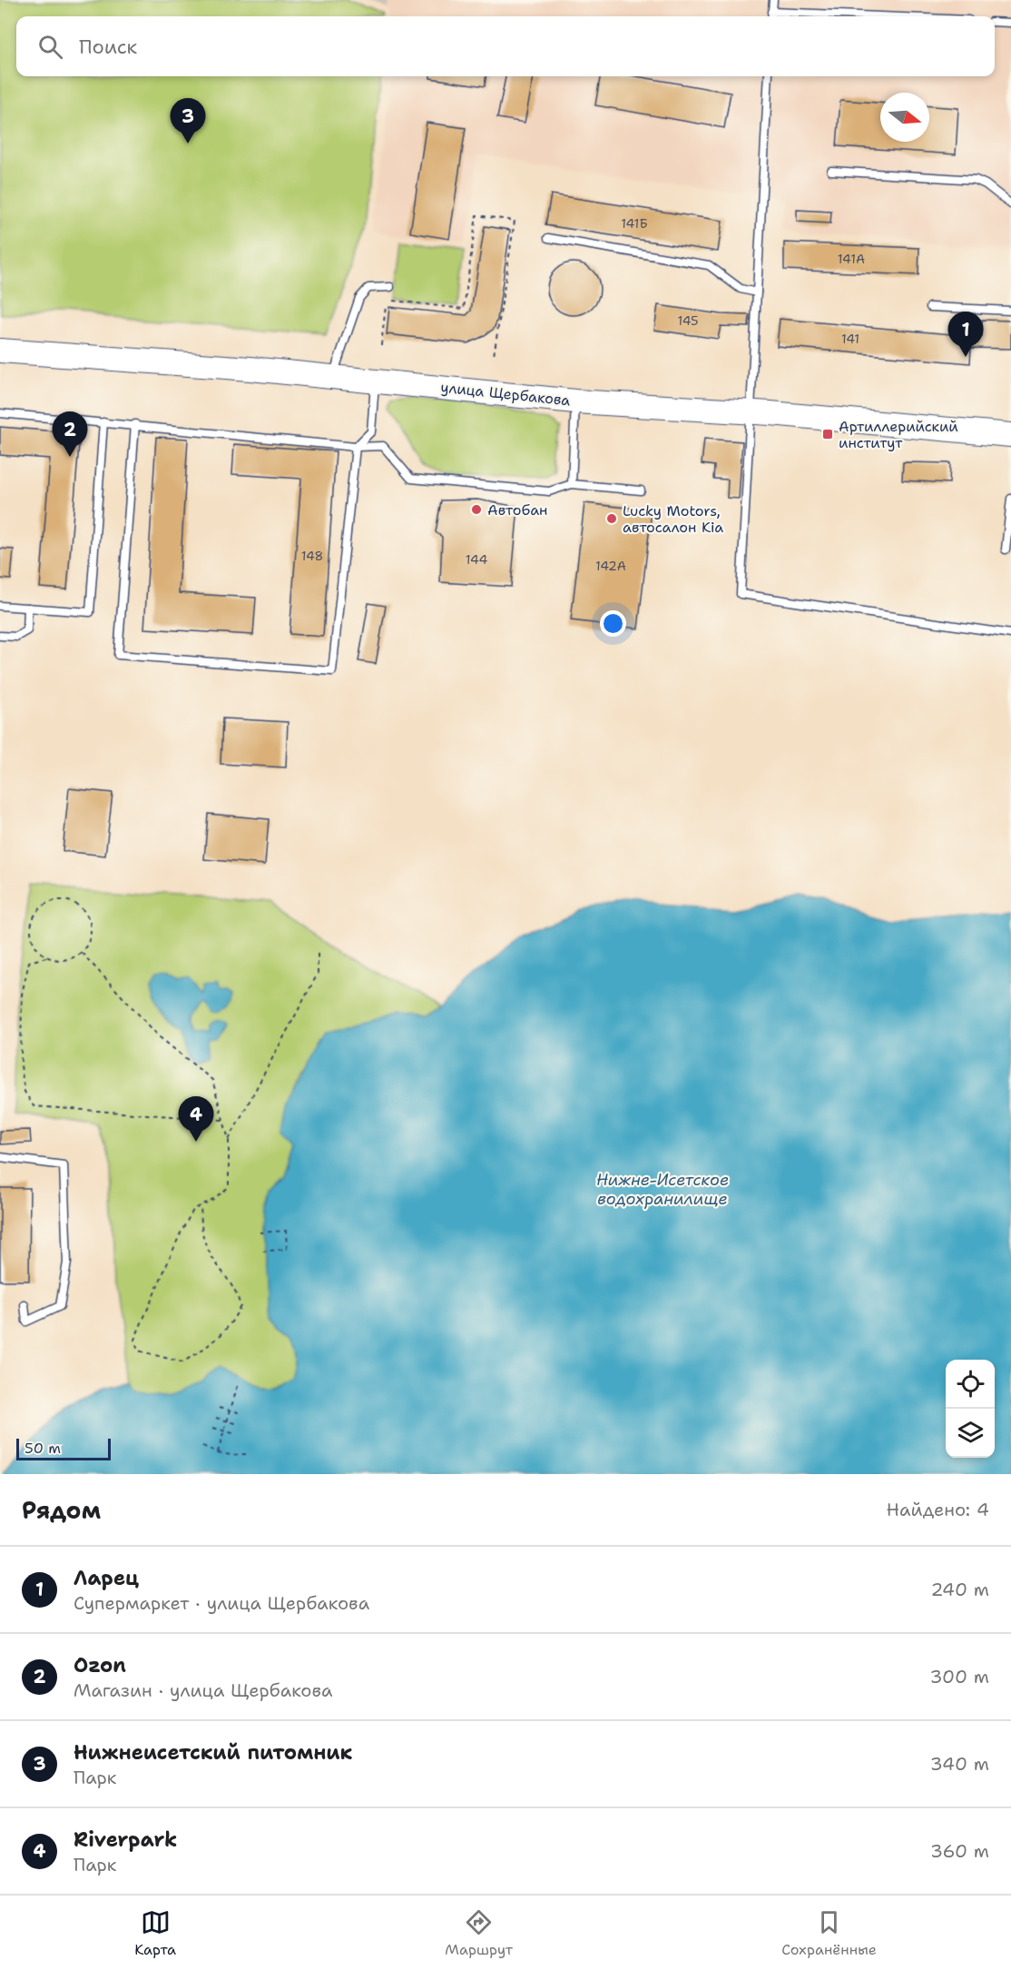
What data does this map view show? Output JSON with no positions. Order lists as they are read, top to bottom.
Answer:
{
  "streets": {
    "main road": ["улица Щербакова"]
  },
  "water": ["Нижне-Исетское водохранилище"],
  "places": {
    "transit": ["Артиллерийский институт"],
    "other": ["Автобан", "Lucky Motors, автосалон Kia"]
  },
  "house_numbers": [
    "141Б",
    "141А",
    "145",
    "141",
    "148",
    "144",
    "142А"
  ],
  "scale_bar": "50 m",
  "north": "right",
  "page": {
    "search": "Поиск",
    "pins": [
      "3",
      "1",
      "2",
      "4"
    ],
    "scale": "50 m",
    "heading": ["Рядом", "Найдено: 4"],
    "list": [
      {
        "mark": "1",
        "name": "Ларец",
        "note": "Супермаркет · улица Щербакова",
        "value": "240 m"
      },
      {
        "mark": "2",
        "name": "Ozon",
        "note": "Магазин · улица Щербакова",
        "value": "300 m"
      },
      {
        "mark": "3",
        "name": "Нижнеисетский питомник",
        "note": "Парк",
        "value": "340 m"
      },
      {
        "mark": "4",
        "name": "Riverpark",
        "note": "Парк",
        "value": "360 m"
      }
    ],
    "nav": ["Карта", "Маршрут", "Сохранённые"]
  }
}
